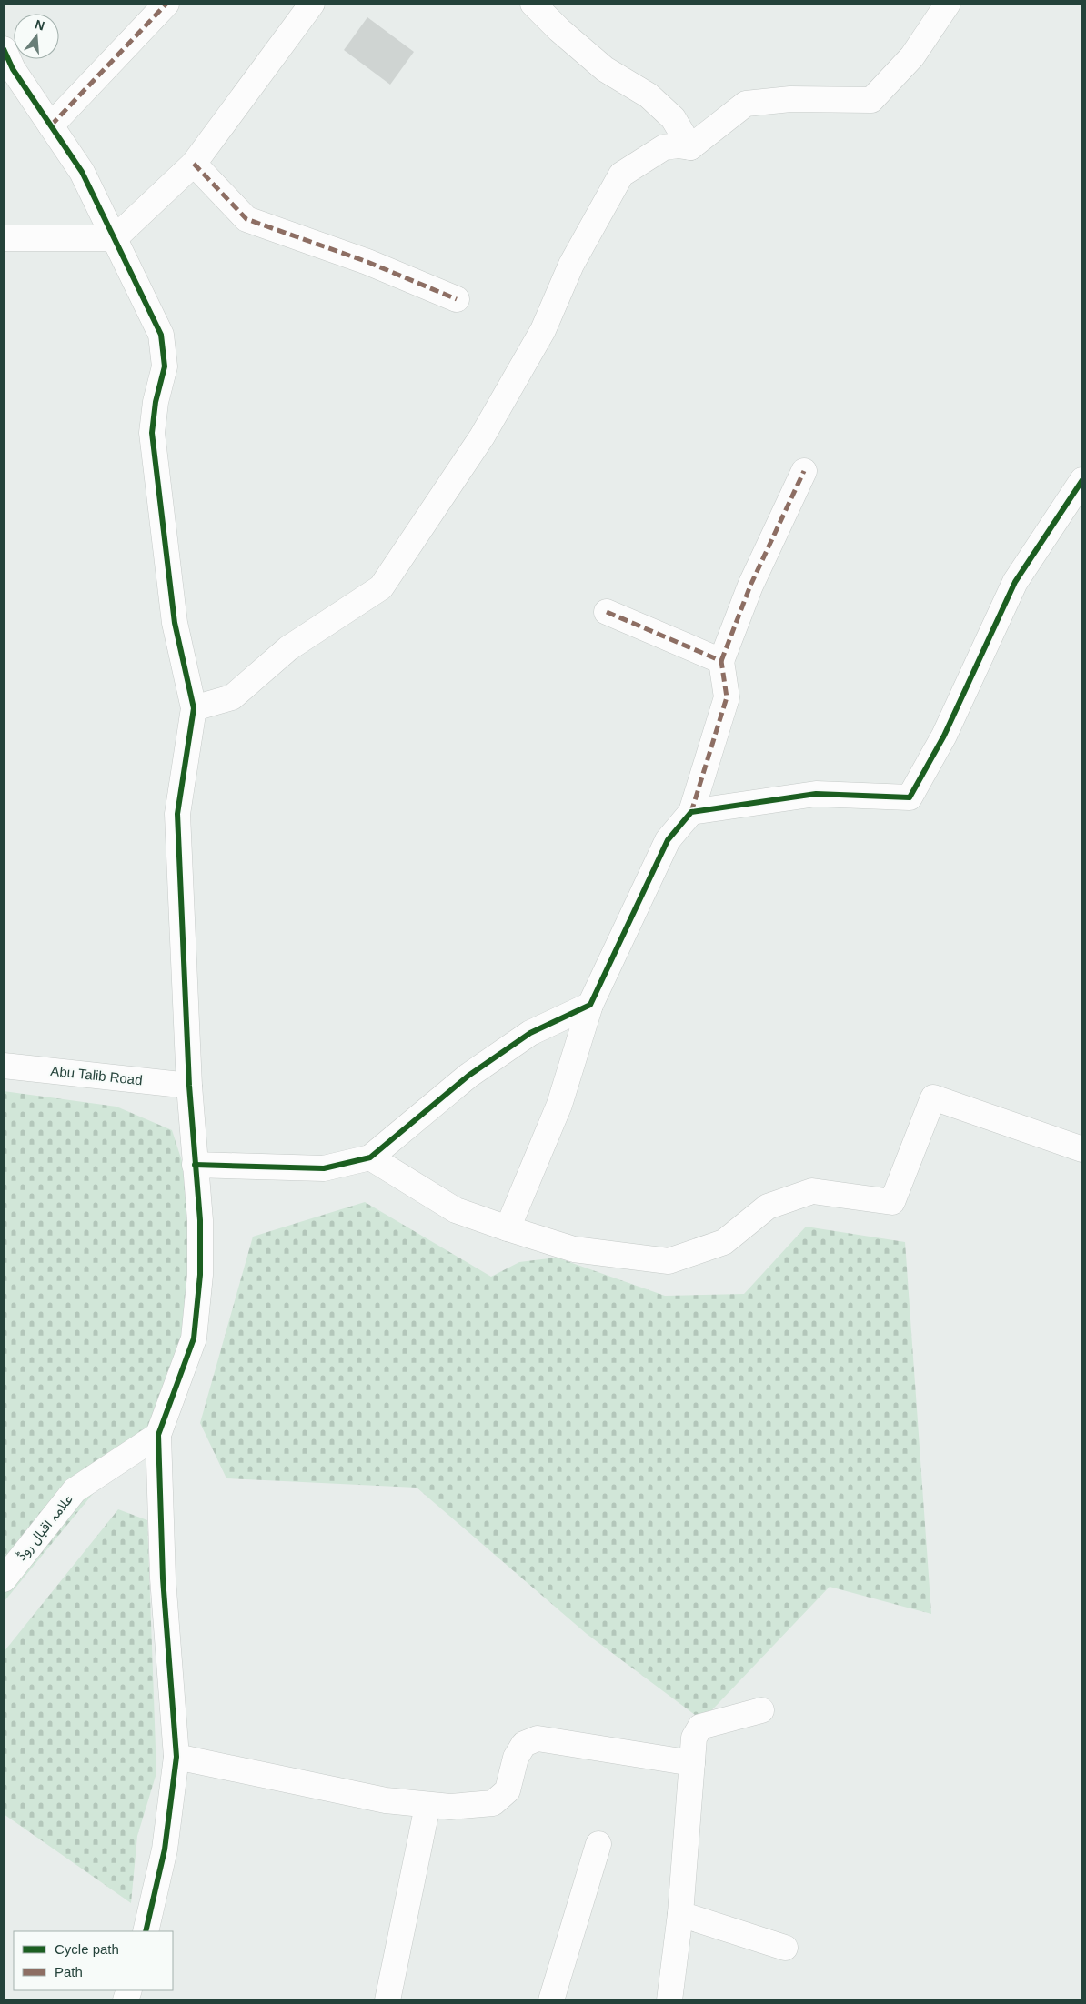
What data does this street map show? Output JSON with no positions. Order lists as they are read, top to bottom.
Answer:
{
  "streets": {
    "street": ["Abu Talib Road", "علامہ اقبال روڈ"]
  },
  "legend": ["Cycle path", "Path"],
  "north": "top"
}
